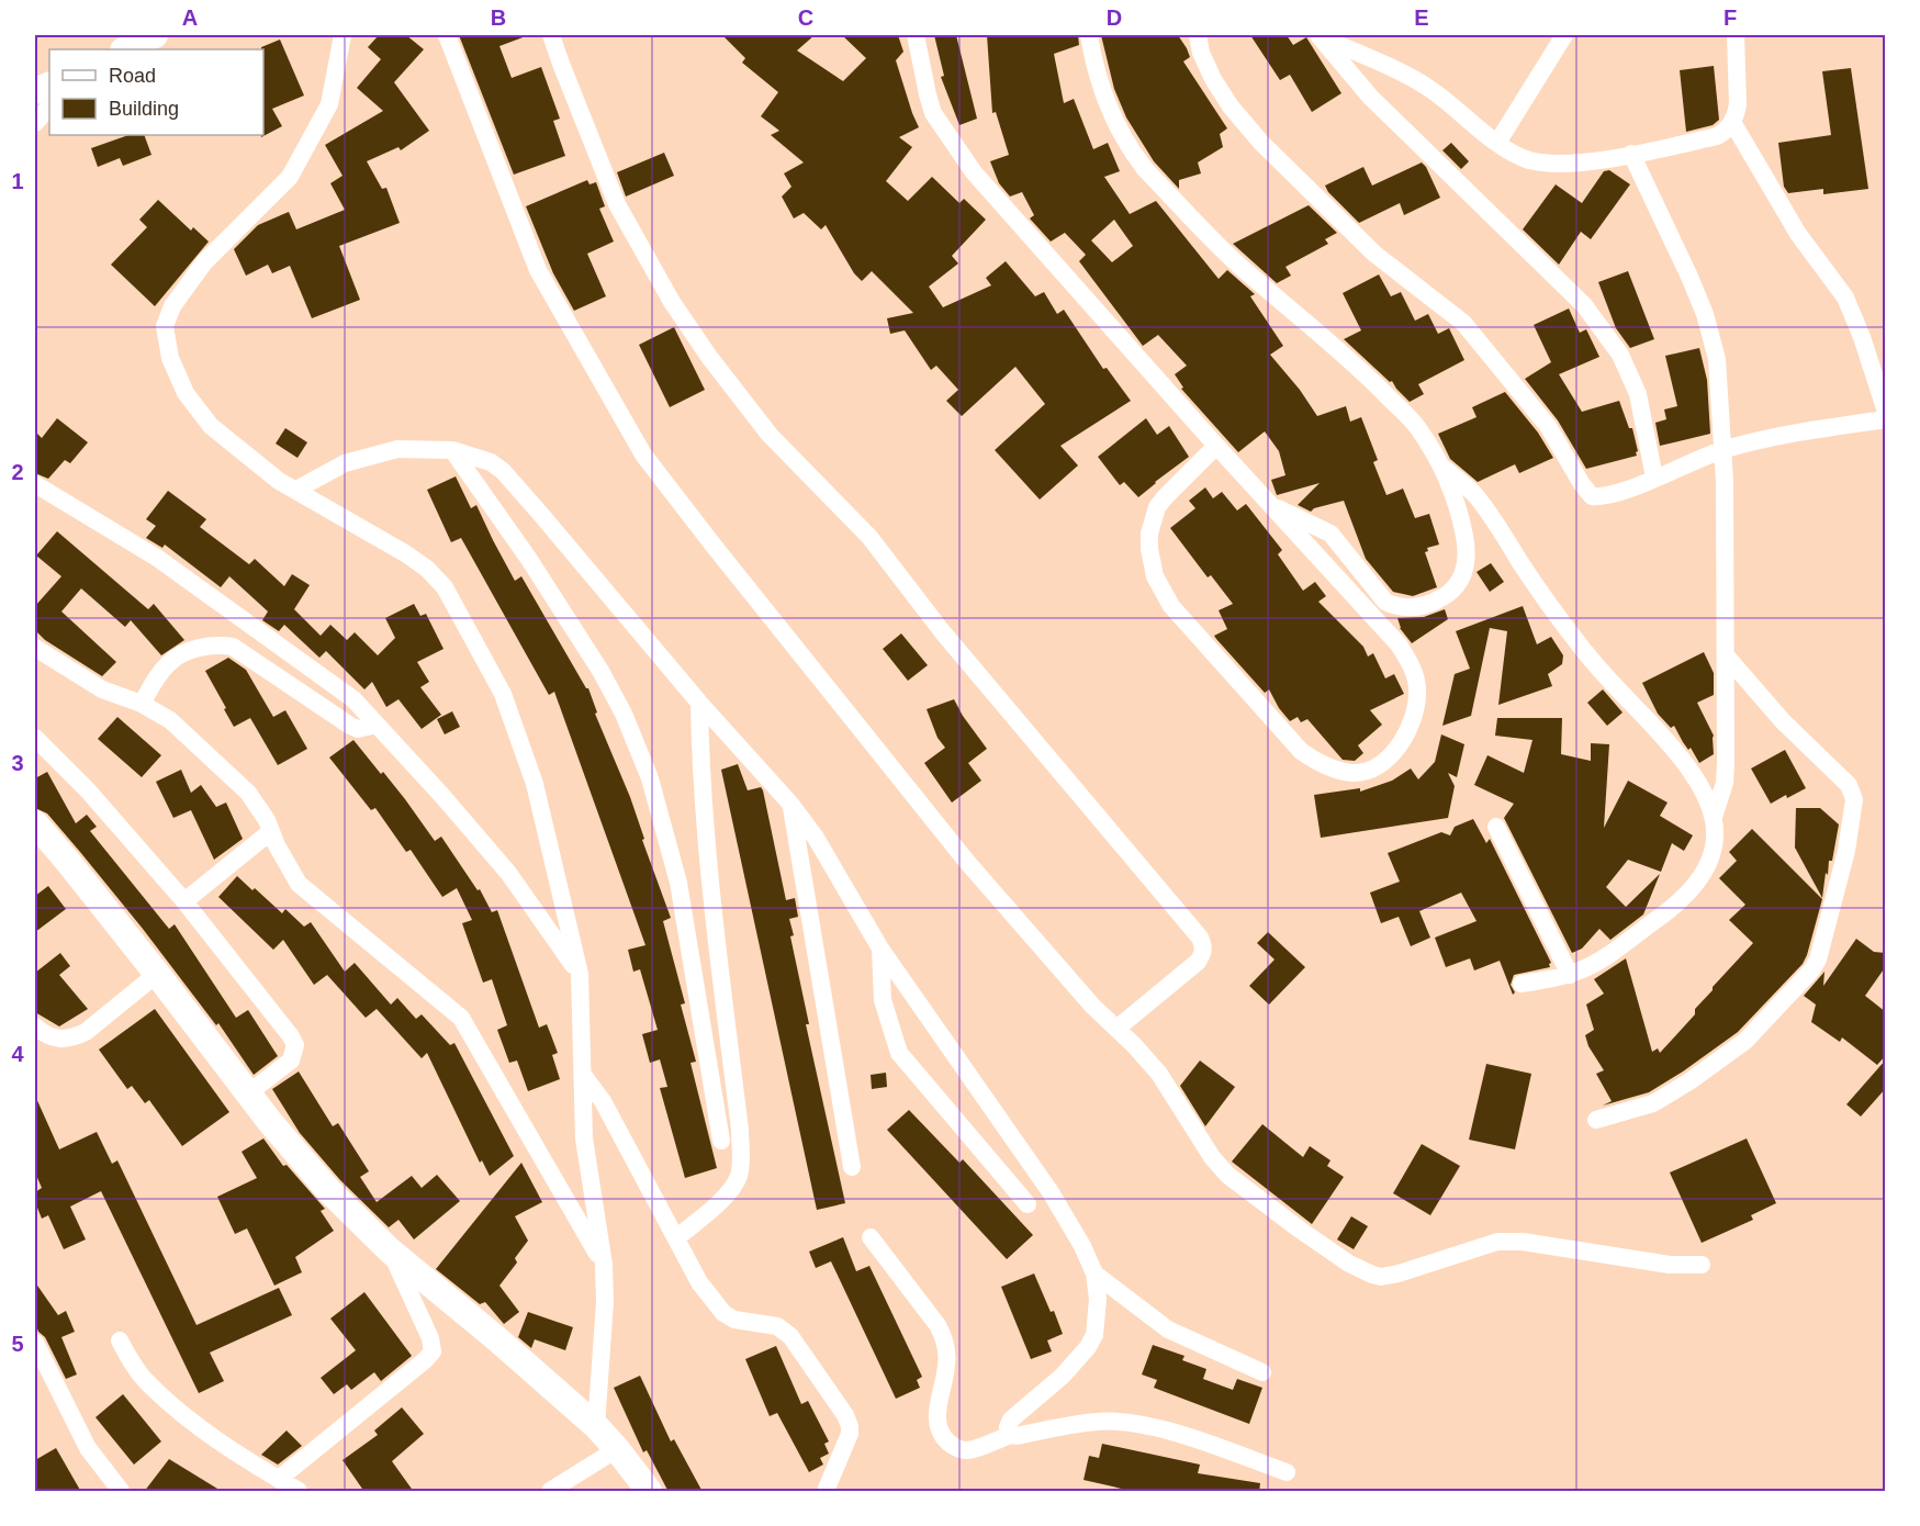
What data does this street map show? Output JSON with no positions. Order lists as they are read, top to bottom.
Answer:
{
  "legend": ["Road", "Building"],
  "grid": {
    "columns": [
      "A",
      "B",
      "C",
      "D",
      "E",
      "F"
    ],
    "rows": [
      "1",
      "2",
      "3",
      "4",
      "5"
    ]
  }
}
